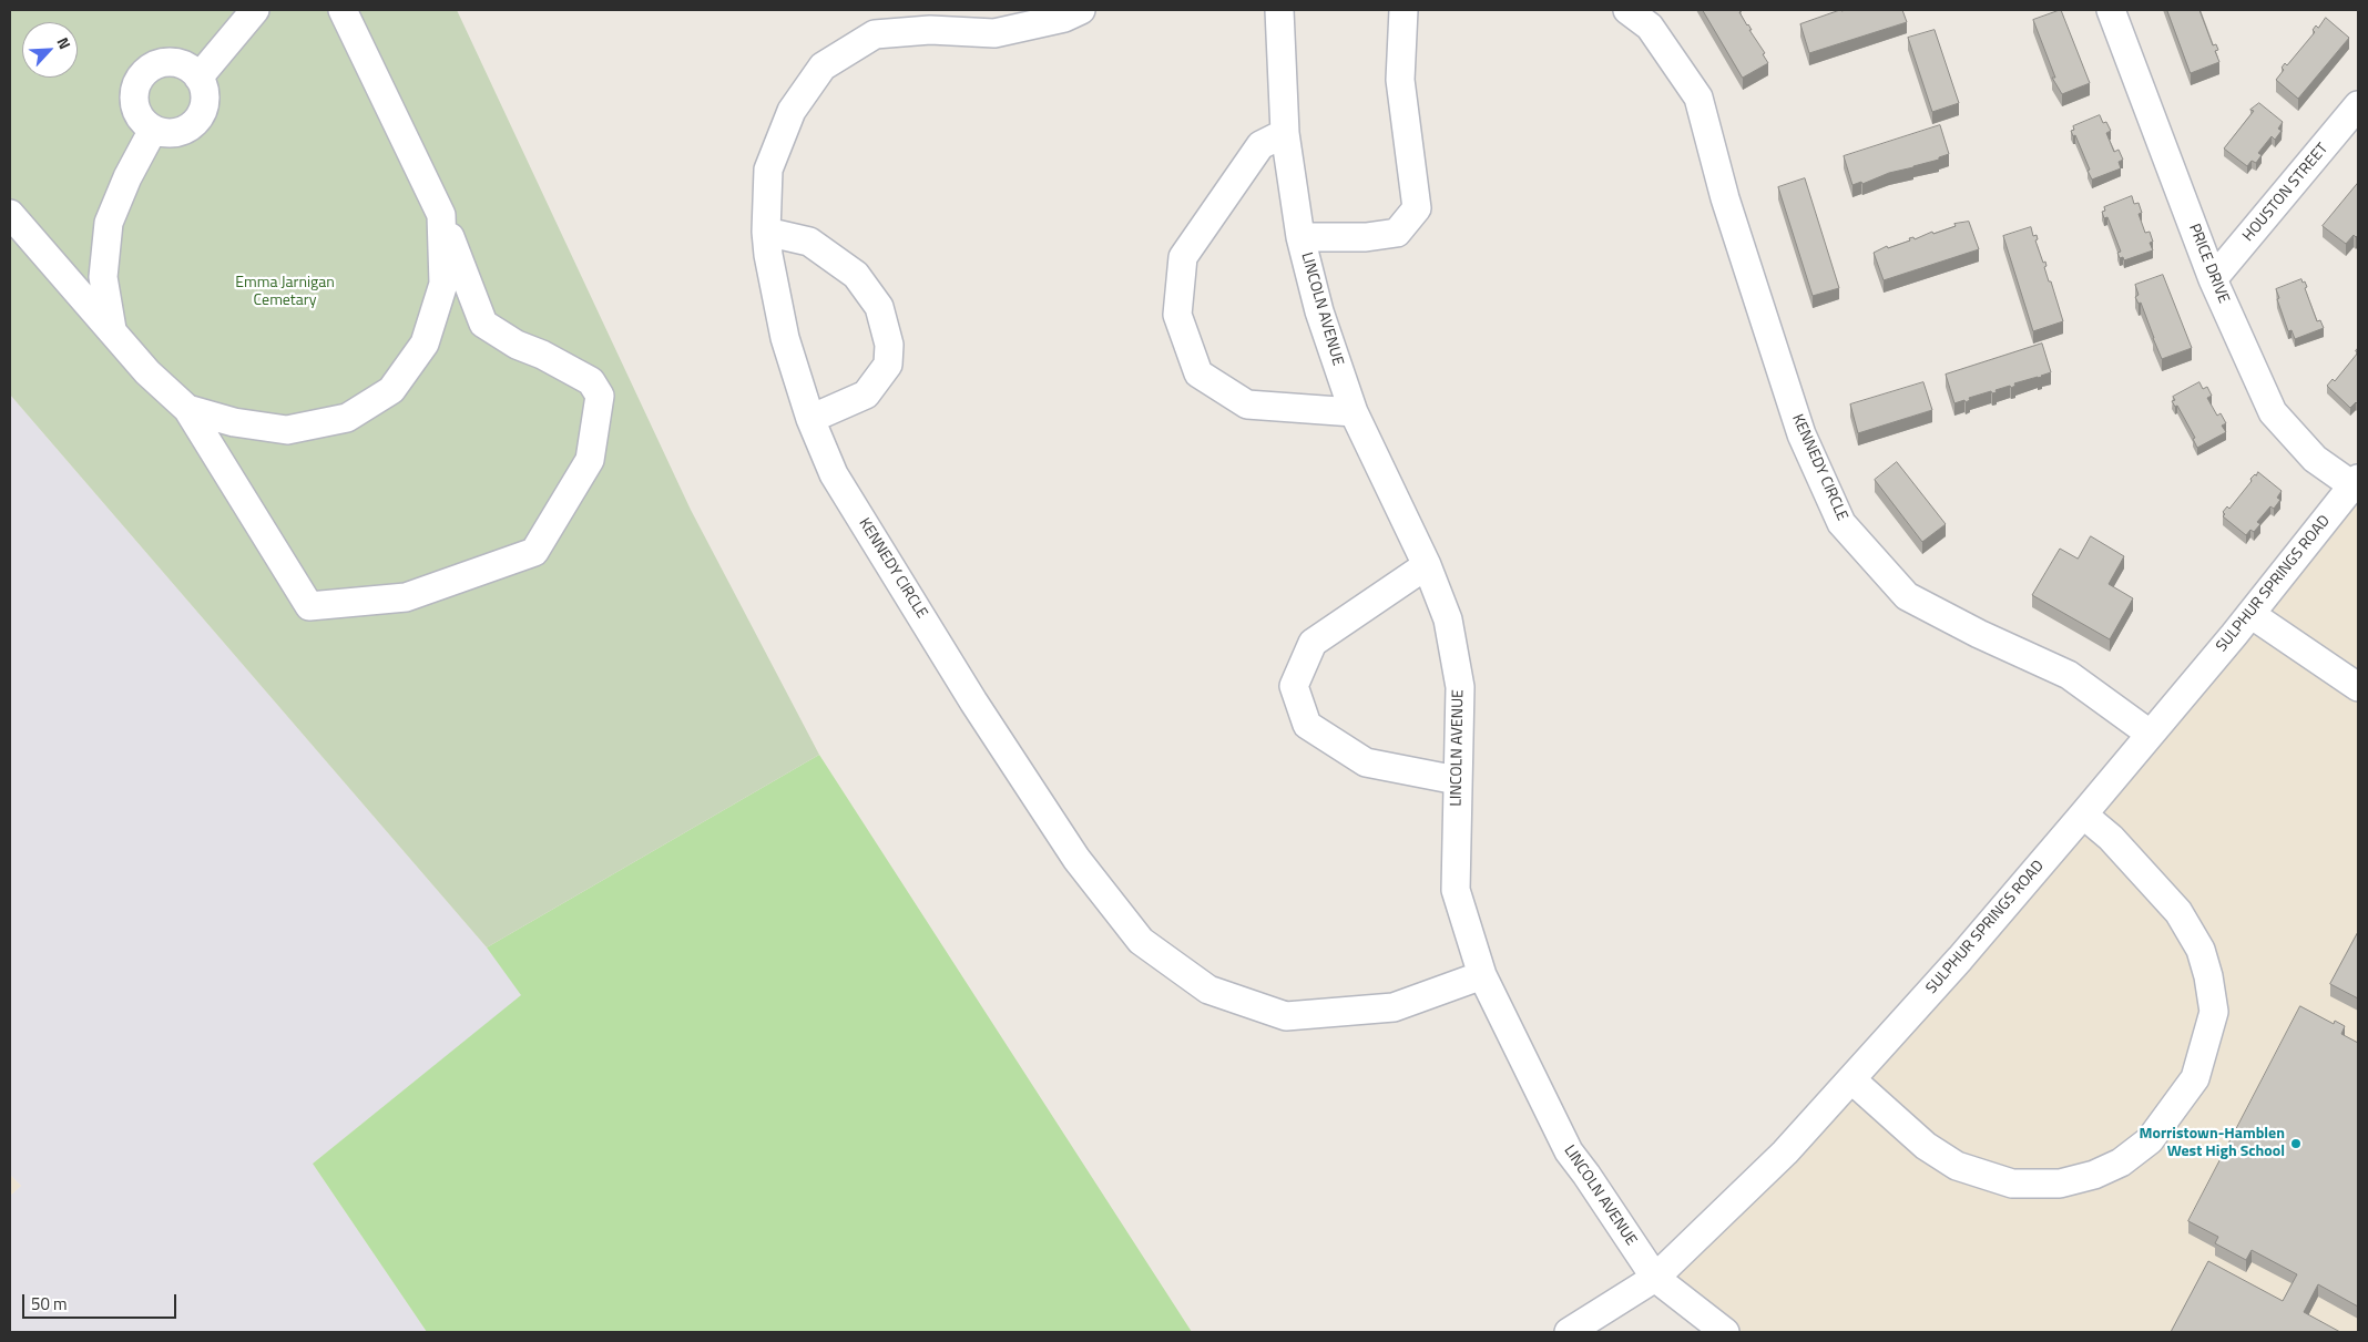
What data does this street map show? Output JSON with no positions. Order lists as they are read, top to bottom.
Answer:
{
  "streets": {
    "street": [
      "HOUSTON STREET",
      "PRICE DRIVE",
      "LINCOLN AVENUE",
      "KENNEDY CIRCLE",
      "SULPHUR SPRINGS ROAD"
    ]
  },
  "crossings": [
    ["HOUSTON STREET", "PRICE DRIVE"],
    ["PRICE DRIVE", "SULPHUR SPRINGS ROAD"],
    ["LINCOLN AVENUE", "KENNEDY CIRCLE"],
    ["LINCOLN AVENUE", "SULPHUR SPRINGS ROAD"],
    ["KENNEDY CIRCLE", "SULPHUR SPRINGS ROAD"]
  ],
  "parks": ["Emma Jarnigan Cemetary"],
  "places": ["Morristown-Hamblen West High School"],
  "scale_bar": "50 m",
  "north": "top right"
}
